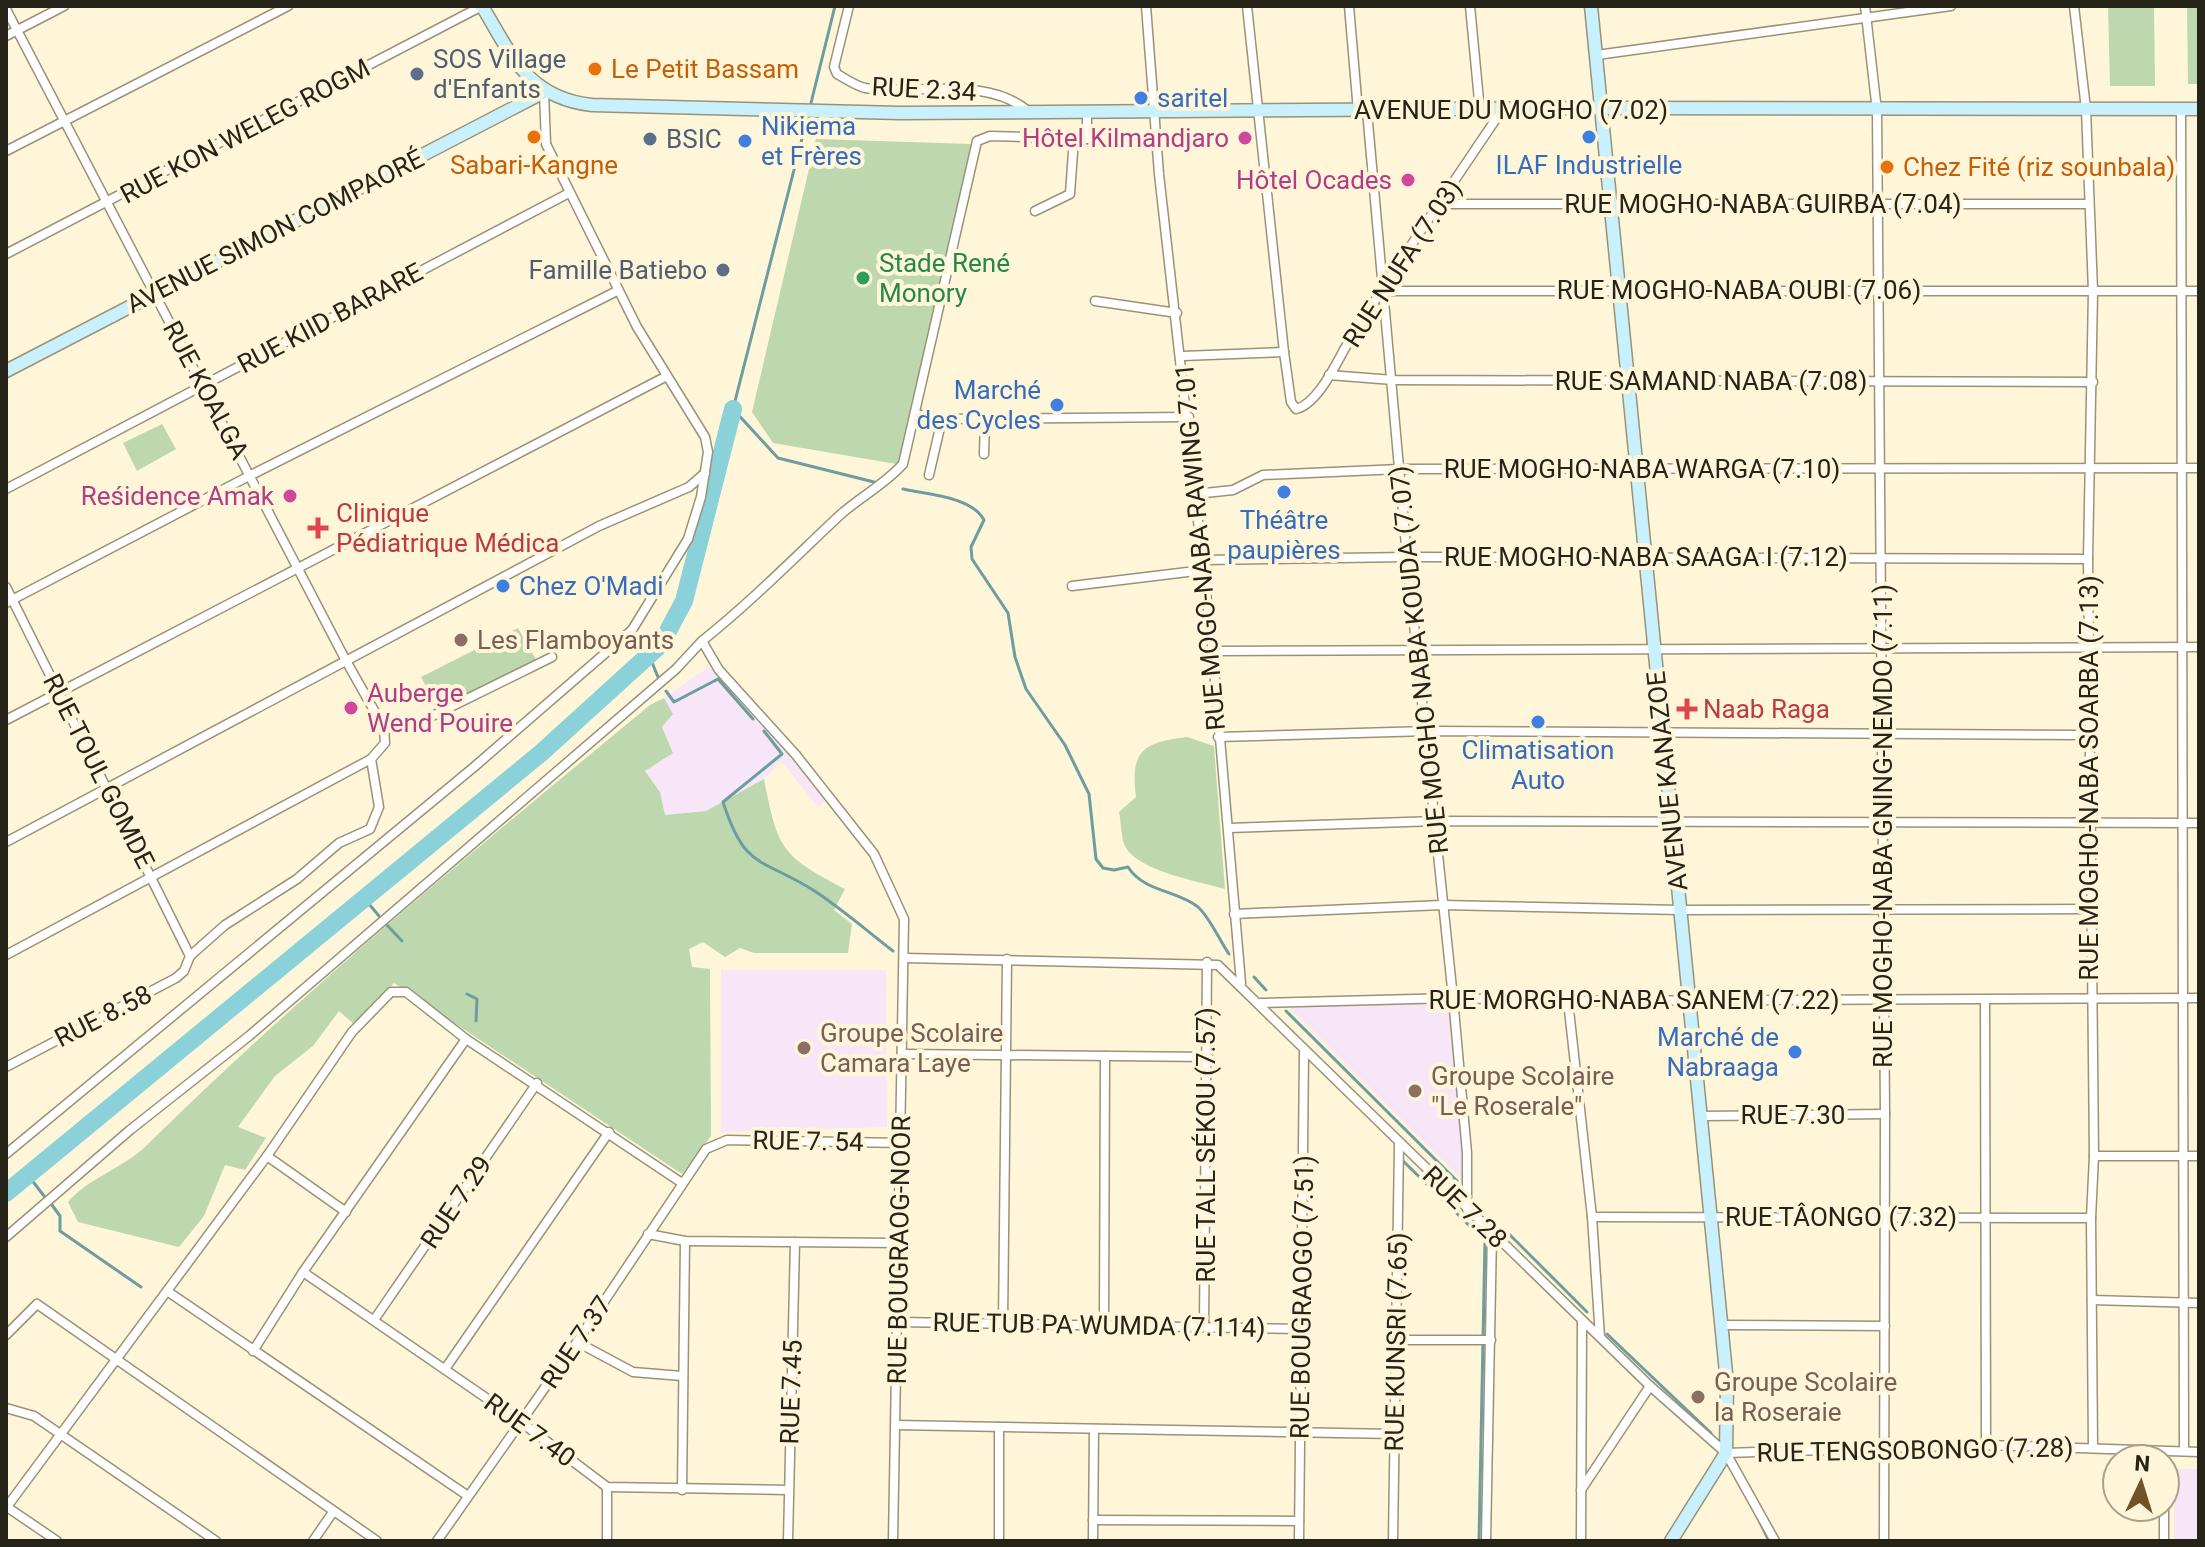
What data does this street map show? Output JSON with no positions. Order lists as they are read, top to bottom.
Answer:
{
  "streets": {
    "street": [
      "RUE 2.34",
      "AVENUE DU MOGHO (7.02)",
      "RUE KON WELEG ROGM",
      "RUE MOGHO-NABA GUIRBA (7.04)",
      "AVENUE SIMON COMPAORÉ",
      "RUE NUFA (7.03)",
      "RUE MOGHO-NABA OUBI (7.06)",
      "RUE KIID BARARE",
      "RUE SAMAND NABA (7.08)",
      "RUE KOALGA",
      "RUE MOGHO-NABA WARGA (7.10)",
      "RUE MOGO-NABA RAWING 7.01",
      "RUE MOGHO-NABA SAAGA I (7.12)",
      "RUE MOGHO NABA KOUDA (7.07)",
      "RUE TOUL GOMDE",
      "RUE MOGHO-NABA SOARBA (7.13)",
      "AVENUE KANAZOE",
      "RUE MOGHO-NABA GNING-NEMDO (7.11)",
      "RUE MORGHO-NABA SANEM (7.22)",
      "RUE 8.58",
      "RUE 7.30",
      "RUE 7. 54",
      "RUE TALL SÉKOU (7.57)",
      "RUE 7.29",
      "RUE 7.28",
      "RUE TÂONGO (7.32)",
      "RUE BOUGRAOG-NOOR",
      "RUE BOUGRAOGO (7.51)",
      "RUE TUB PA WUMDA (7.114)",
      "RUE 7.37",
      "RUE KUNSRI (7.65)",
      "RUE 7.45",
      "RUE 7.40",
      "RUE TENGSOBONGO (7.28)"
    ]
  },
  "crossings": [
    ["RUE 2.34", "AVENUE DU MOGHO (7.02)"],
    ["AVENUE DU MOGHO (7.02)", "AVENUE SIMON COMPAORÉ"],
    ["AVENUE DU MOGHO (7.02)", "RUE NUFA (7.03)"],
    ["AVENUE DU MOGHO (7.02)", "RUE MOGO-NABA RAWING 7.01"],
    ["AVENUE DU MOGHO (7.02)", "RUE MOGHO NABA KOUDA (7.07)"],
    ["AVENUE DU MOGHO (7.02)", "RUE MOGHO-NABA SOARBA (7.13)"],
    ["AVENUE DU MOGHO (7.02)", "AVENUE KANAZOE"],
    ["AVENUE DU MOGHO (7.02)", "RUE MOGHO-NABA GNING-NEMDO (7.11)"],
    ["RUE KON WELEG ROGM", "RUE KOALGA"],
    ["RUE MOGHO-NABA GUIRBA (7.04)", "RUE NUFA (7.03)"],
    ["RUE MOGHO-NABA GUIRBA (7.04)", "RUE MOGHO-NABA SOARBA (7.13)"],
    ["RUE MOGHO-NABA GUIRBA (7.04)", "AVENUE KANAZOE"],
    ["RUE MOGHO-NABA GUIRBA (7.04)", "RUE MOGHO-NABA GNING-NEMDO (7.11)"],
    ["AVENUE SIMON COMPAORÉ", "RUE KOALGA"],
    ["RUE NUFA (7.03)", "RUE MOGHO-NABA OUBI (7.06)"],
    ["RUE NUFA (7.03)", "RUE SAMAND NABA (7.08)"],
    ["RUE NUFA (7.03)", "RUE MOGHO NABA KOUDA (7.07)"],
    ["RUE MOGHO-NABA OUBI (7.06)", "RUE MOGHO NABA KOUDA (7.07)"],
    ["RUE MOGHO-NABA OUBI (7.06)", "RUE MOGHO-NABA SOARBA (7.13)"],
    ["RUE MOGHO-NABA OUBI (7.06)", "AVENUE KANAZOE"],
    ["RUE MOGHO-NABA OUBI (7.06)", "RUE MOGHO-NABA GNING-NEMDO (7.11)"],
    ["RUE KIID BARARE", "RUE KOALGA"],
    ["RUE SAMAND NABA (7.08)", "RUE MOGHO NABA KOUDA (7.07)"],
    ["RUE SAMAND NABA (7.08)", "RUE MOGHO-NABA SOARBA (7.13)"],
    ["RUE SAMAND NABA (7.08)", "AVENUE KANAZOE"],
    ["RUE SAMAND NABA (7.08)", "RUE MOGHO-NABA GNING-NEMDO (7.11)"],
    ["RUE MOGHO-NABA WARGA (7.10)", "RUE MOGO-NABA RAWING 7.01"],
    ["RUE MOGHO-NABA WARGA (7.10)", "RUE MOGHO NABA KOUDA (7.07)"],
    ["RUE MOGHO-NABA WARGA (7.10)", "RUE MOGHO-NABA SOARBA (7.13)"],
    ["RUE MOGHO-NABA WARGA (7.10)", "AVENUE KANAZOE"],
    ["RUE MOGHO-NABA WARGA (7.10)", "RUE MOGHO-NABA GNING-NEMDO (7.11)"],
    ["RUE MOGO-NABA RAWING 7.01", "RUE MOGHO-NABA SAAGA I (7.12)"],
    ["RUE MOGO-NABA RAWING 7.01", "RUE 7.28"],
    ["RUE MOGHO-NABA SAAGA I (7.12)", "RUE MOGHO NABA KOUDA (7.07)"],
    ["RUE MOGHO-NABA SAAGA I (7.12)", "RUE MOGHO-NABA SOARBA (7.13)"],
    ["RUE MOGHO-NABA SAAGA I (7.12)", "AVENUE KANAZOE"],
    ["RUE MOGHO-NABA SAAGA I (7.12)", "RUE MOGHO-NABA GNING-NEMDO (7.11)"],
    ["RUE MOGHO NABA KOUDA (7.07)", "RUE MORGHO-NABA SANEM (7.22)"],
    ["RUE MOGHO NABA KOUDA (7.07)", "RUE 7.28"],
    ["RUE TOUL GOMDE", "RUE 8.58"],
    ["RUE MOGHO-NABA SOARBA (7.13)", "RUE MORGHO-NABA SANEM (7.22)"],
    ["RUE MOGHO-NABA SOARBA (7.13)", "RUE TÂONGO (7.32)"],
    ["RUE MOGHO-NABA SOARBA (7.13)", "RUE TENGSOBONGO (7.28)"],
    ["AVENUE KANAZOE", "RUE MORGHO-NABA SANEM (7.22)"],
    ["AVENUE KANAZOE", "RUE 7.30"],
    ["AVENUE KANAZOE", "RUE 7.28"],
    ["AVENUE KANAZOE", "RUE TÂONGO (7.32)"],
    ["AVENUE KANAZOE", "RUE TENGSOBONGO (7.28)"],
    ["RUE MOGHO-NABA GNING-NEMDO (7.11)", "RUE MORGHO-NABA SANEM (7.22)"],
    ["RUE MOGHO-NABA GNING-NEMDO (7.11)", "RUE 7.30"],
    ["RUE MOGHO-NABA GNING-NEMDO (7.11)", "RUE TÂONGO (7.32)"],
    ["RUE MOGHO-NABA GNING-NEMDO (7.11)", "RUE TENGSOBONGO (7.28)"],
    ["RUE MORGHO-NABA SANEM (7.22)", "RUE 7.28"],
    ["RUE 7. 54", "RUE BOUGRAOG-NOOR"],
    ["RUE 7. 54", "RUE 7.37"],
    ["RUE TALL SÉKOU (7.57)", "RUE 7.28"],
    ["RUE TALL SÉKOU (7.57)", "RUE TUB PA WUMDA (7.114)"],
    ["RUE 7.29", "RUE 7.40"],
    ["RUE 7.28", "RUE BOUGRAOGO (7.51)"],
    ["RUE 7.28", "RUE KUNSRI (7.65)"],
    ["RUE 7.28", "RUE TENGSOBONGO (7.28)"],
    ["RUE BOUGRAOG-NOOR", "RUE TUB PA WUMDA (7.114)"],
    ["RUE BOUGRAOGO (7.51)", "RUE TUB PA WUMDA (7.114)"],
    ["RUE 7.37", "RUE 7.40"]
  ],
  "places": {
    "other": [
      "Le Petit Bassam",
      "SOS Village d'Enfants",
      "saritel",
      "Sabari-Kangne",
      "ILAF Industrielle",
      "Hôtel Kilmandjaro",
      "BSIC",
      "Nikiema et Frères",
      "Chez Fité (riz sounbala)",
      "Hôtel Ocades",
      "Famille Batiebo",
      "Stade René Monory",
      "Marché des Cycles",
      "Théâtre paupières",
      "Reśidence Amak",
      "Chez O'Madi",
      "Les Flamboyants",
      "Auberge Wend Pouire",
      "Climatisation Auto",
      "Groupe Scolaire Camara Laye",
      "Marché de Nabraaga",
      "Groupe Scolaire \"Le Roserale\"",
      "Groupe Scolaire la Roseraie"
    ],
    "health": ["Clinique Pédiatrique Médica", "Naab Raga"]
  },
  "north": "top"
}
